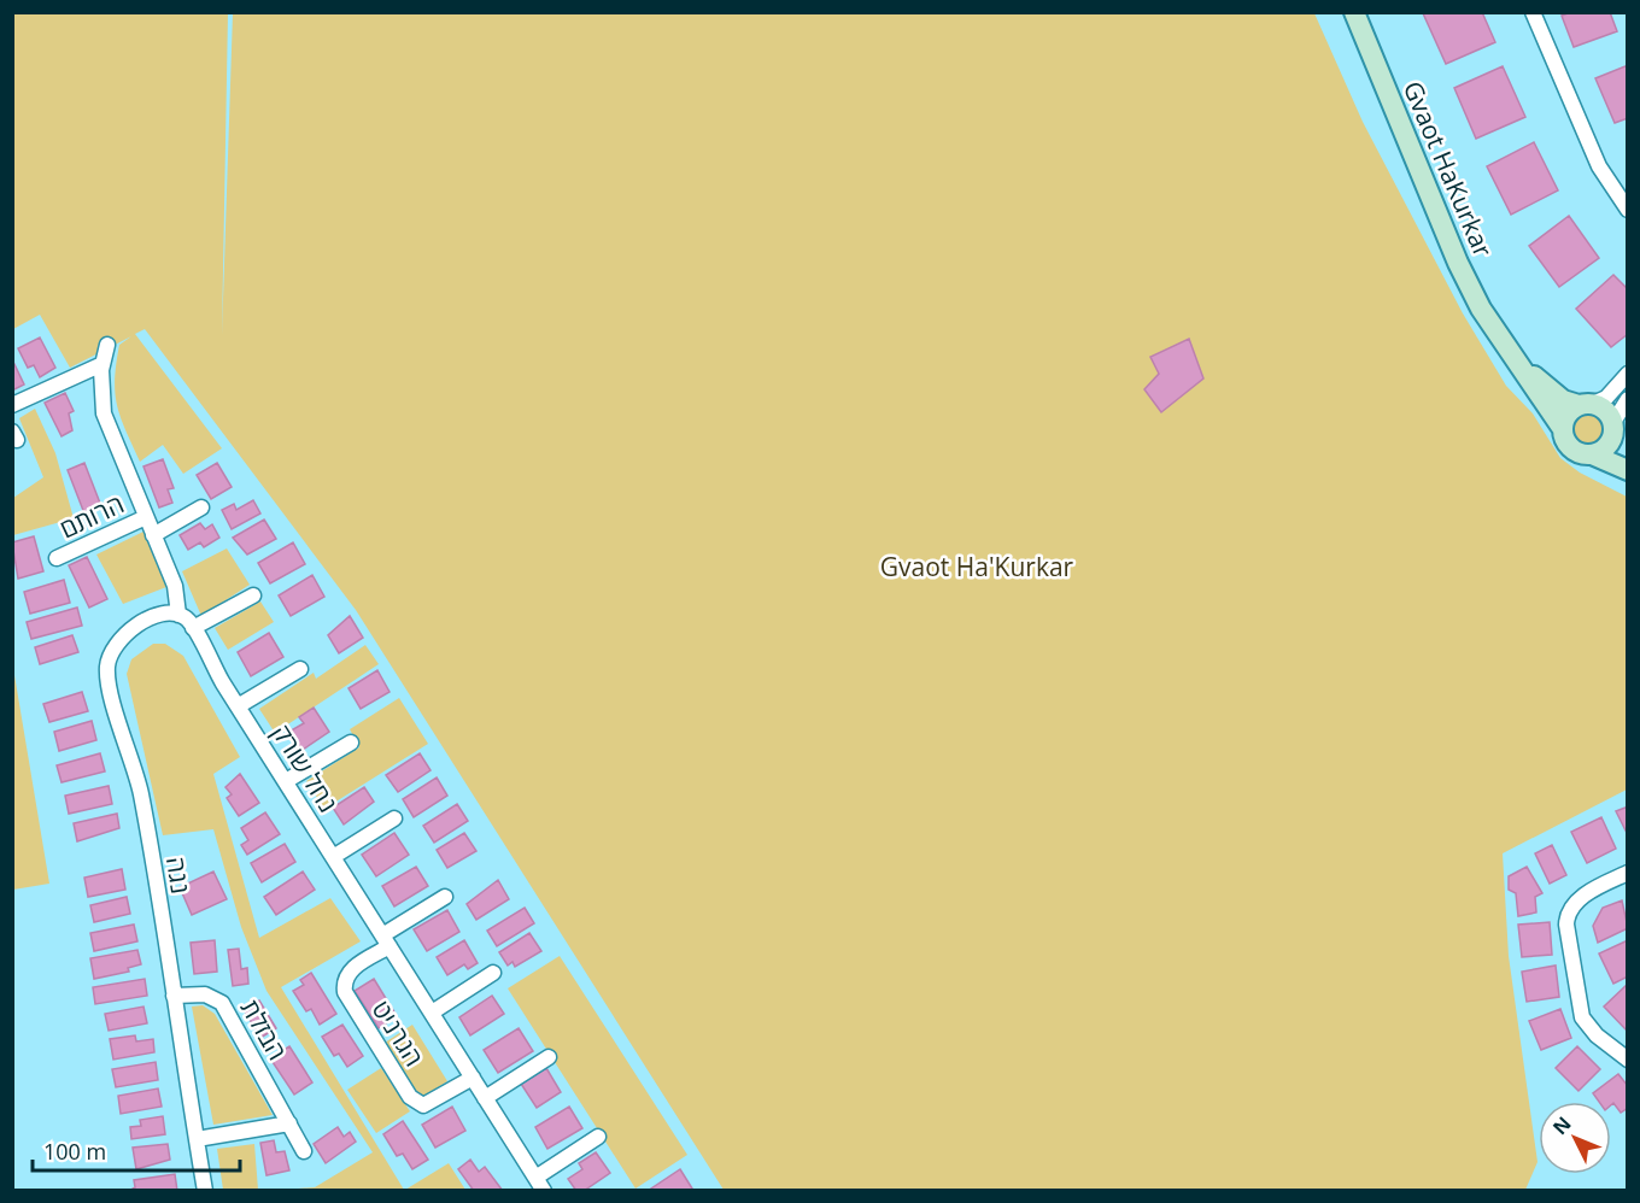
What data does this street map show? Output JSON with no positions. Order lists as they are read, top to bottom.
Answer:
{
  "streets": {
    "street": [
      "Gvaot HaKurkar",
      "הרותם",
      "נחל שורק",
      "נגה",
      "הבזלת",
      "הגרניט"
    ]
  },
  "crossings": [
    ["נחל שורק", "נגה"],
    ["נחל שורק", "הגרניט"],
    ["נגה", "הבזלת"]
  ],
  "parks": ["Gvaot Ha'Kurkar"],
  "scale_bar": "100 m",
  "north": "top left"
}
